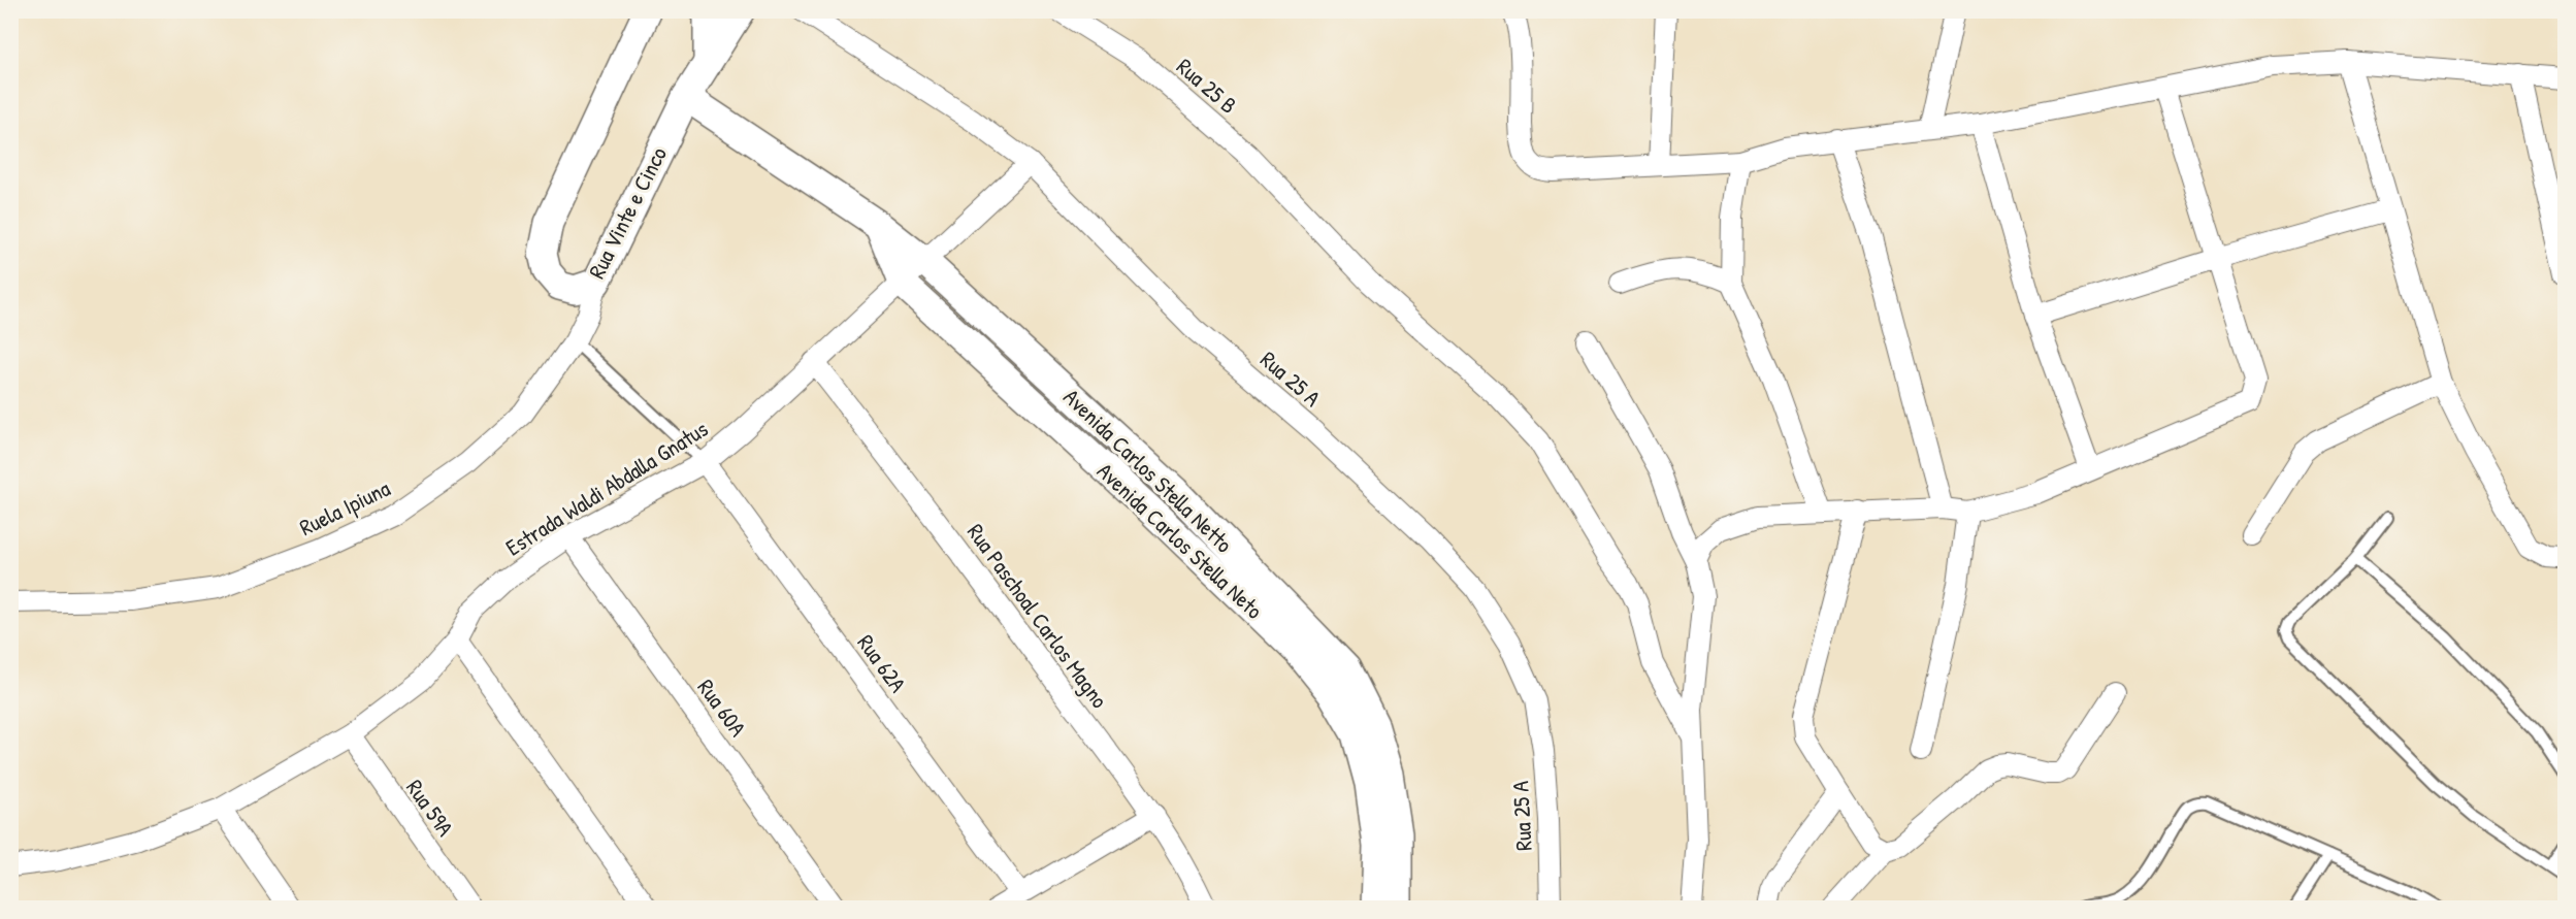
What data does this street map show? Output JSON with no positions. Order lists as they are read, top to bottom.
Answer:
{
  "streets": {
    "street": [
      "Rua 25 B",
      "Rua Vinte e Cinco",
      "Rua 25 A",
      "Avenida Carlos Stella Netto",
      "Estrada Waldi Abdalla Gnatus",
      "Ruela Ipiuna",
      "Avenida Carlos Stella Neto",
      "Rua Paschoal Carlos Magno",
      "Rua 62A",
      "Rua 60A",
      "Rua 59A"
    ]
  },
  "crossings": [
    ["Rua Vinte e Cinco", "Ruela Ipiuna"],
    ["Rua 25 A", "Estrada Waldi Abdalla Gnatus"],
    ["Avenida Carlos Stella Netto", "Estrada Waldi Abdalla Gnatus"],
    ["Estrada Waldi Abdalla Gnatus", "Avenida Carlos Stella Neto"],
    ["Estrada Waldi Abdalla Gnatus", "Rua Paschoal Carlos Magno"],
    ["Estrada Waldi Abdalla Gnatus", "Rua 62A"],
    ["Estrada Waldi Abdalla Gnatus", "Rua 60A"],
    ["Estrada Waldi Abdalla Gnatus", "Rua 59A"]
  ]
}
